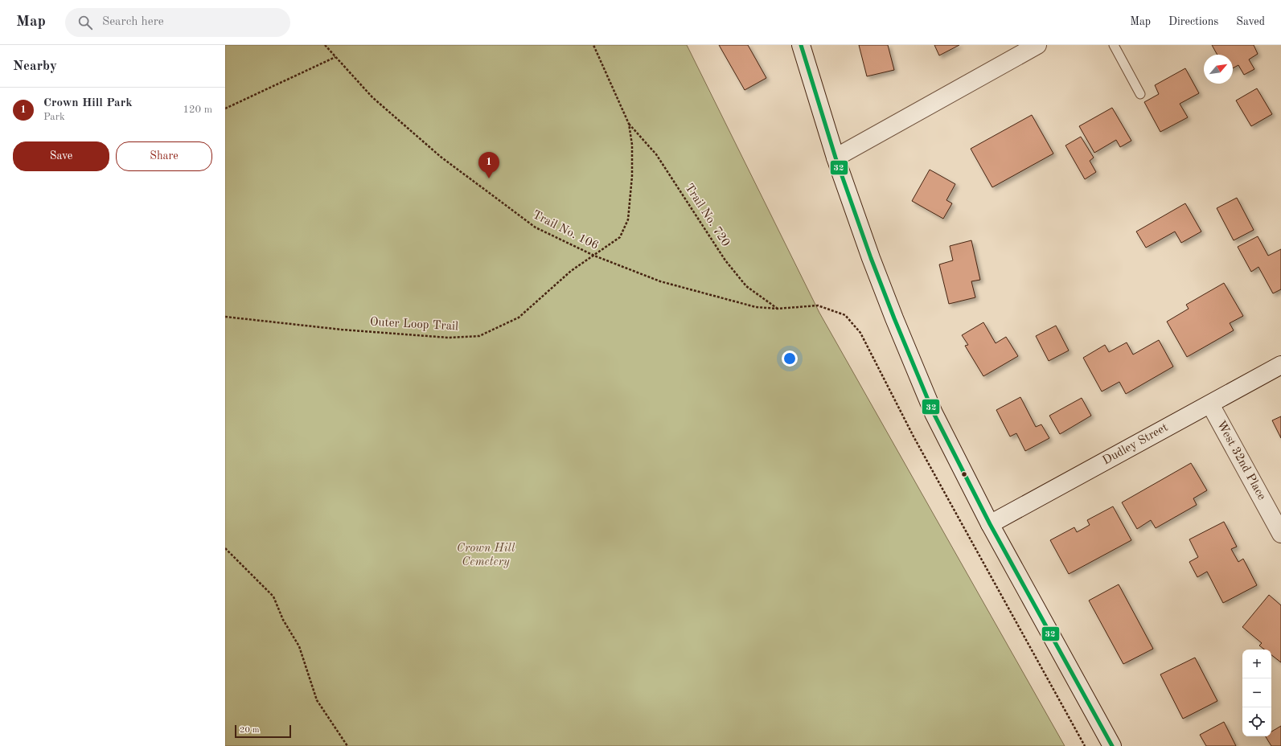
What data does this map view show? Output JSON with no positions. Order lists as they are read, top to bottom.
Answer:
{
  "streets": {
    "street": ["Dudley Street", "West 32nd Place"],
    "path": ["Trail No. 720", "Trail No. 106", "Outer Loop Trail"]
  },
  "crossings": [
    ["Trail No. 720", "Trail No. 106"],
    ["Trail No. 720", "Outer Loop Trail"],
    ["Trail No. 106", "Outer Loop Trail"],
    ["Dudley Street", "West 32nd Place"]
  ],
  "parks": ["Crown Hill Cemetery"],
  "lines": ["transit line 32"],
  "scale_bar": "20 m",
  "north": "top right",
  "page": {
    "header": "Map",
    "search": "Search here",
    "nav": ["Map", "Directions", "Saved"],
    "heading": "Nearby",
    "list": [
      {
        "mark": "1",
        "name": "Crown Hill Park",
        "note": "Park",
        "value": "120 m"
      }
    ],
    "buttons": ["Save", "Share"],
    "pins": "1",
    "map_buttons": ["+", "−"],
    "scale": "20 m"
  }
}
